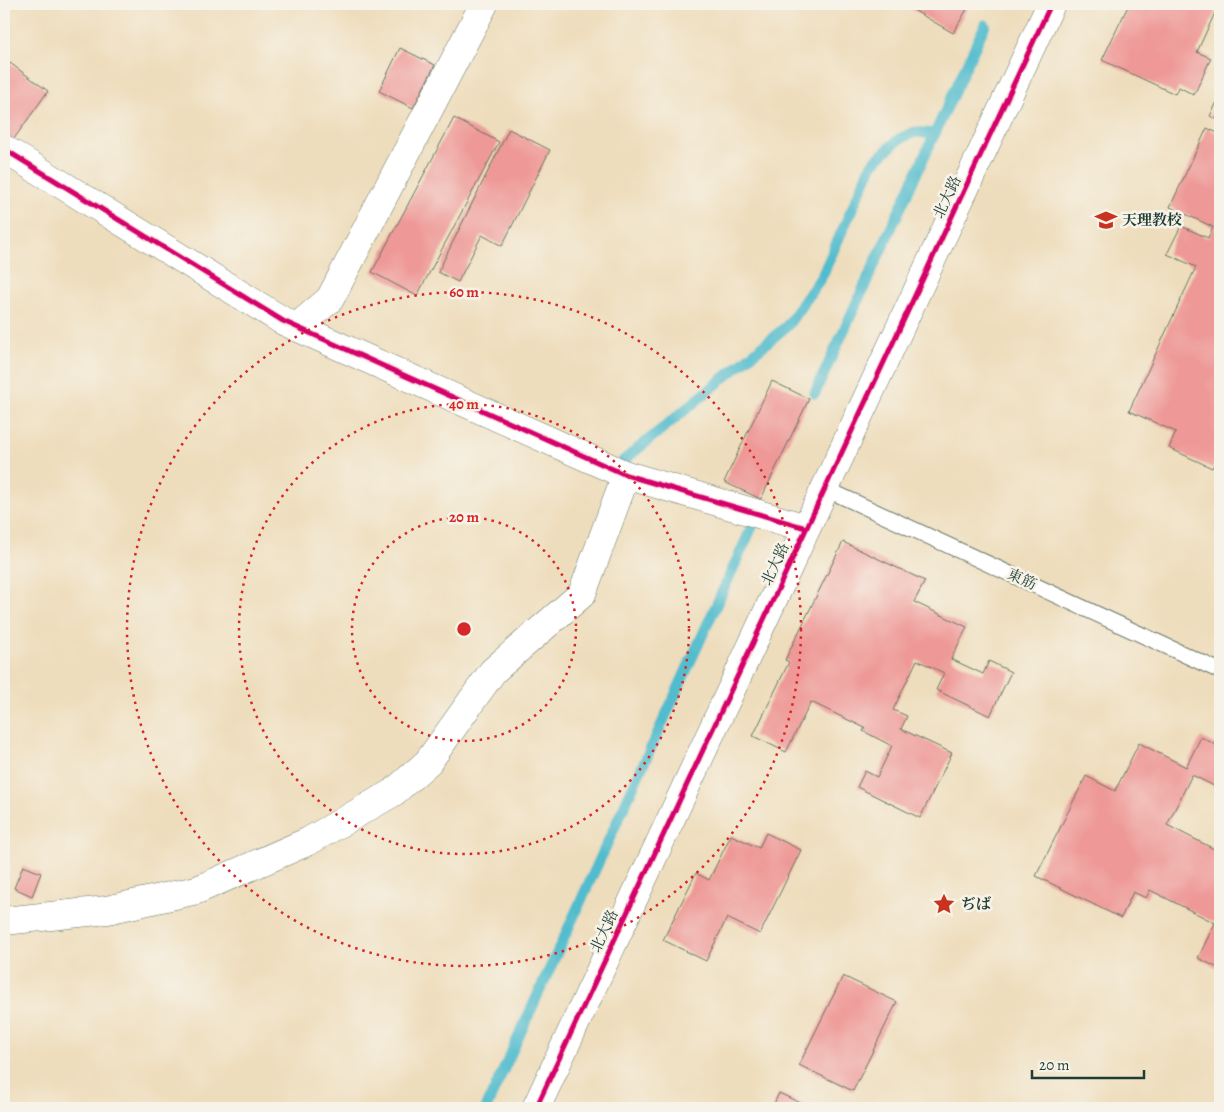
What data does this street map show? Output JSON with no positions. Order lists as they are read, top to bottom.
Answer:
{
  "streets": {
    "street": ["北大路"],
    "lane": ["東筋"]
  },
  "crossings": [
    ["北大路", "東筋"]
  ],
  "places": {
    "school or university": ["天理教校"],
    "place": ["ぢば"]
  },
  "scale_bar": "20 m",
  "rings": ["60 m", "40 m", "20 m"]
}
